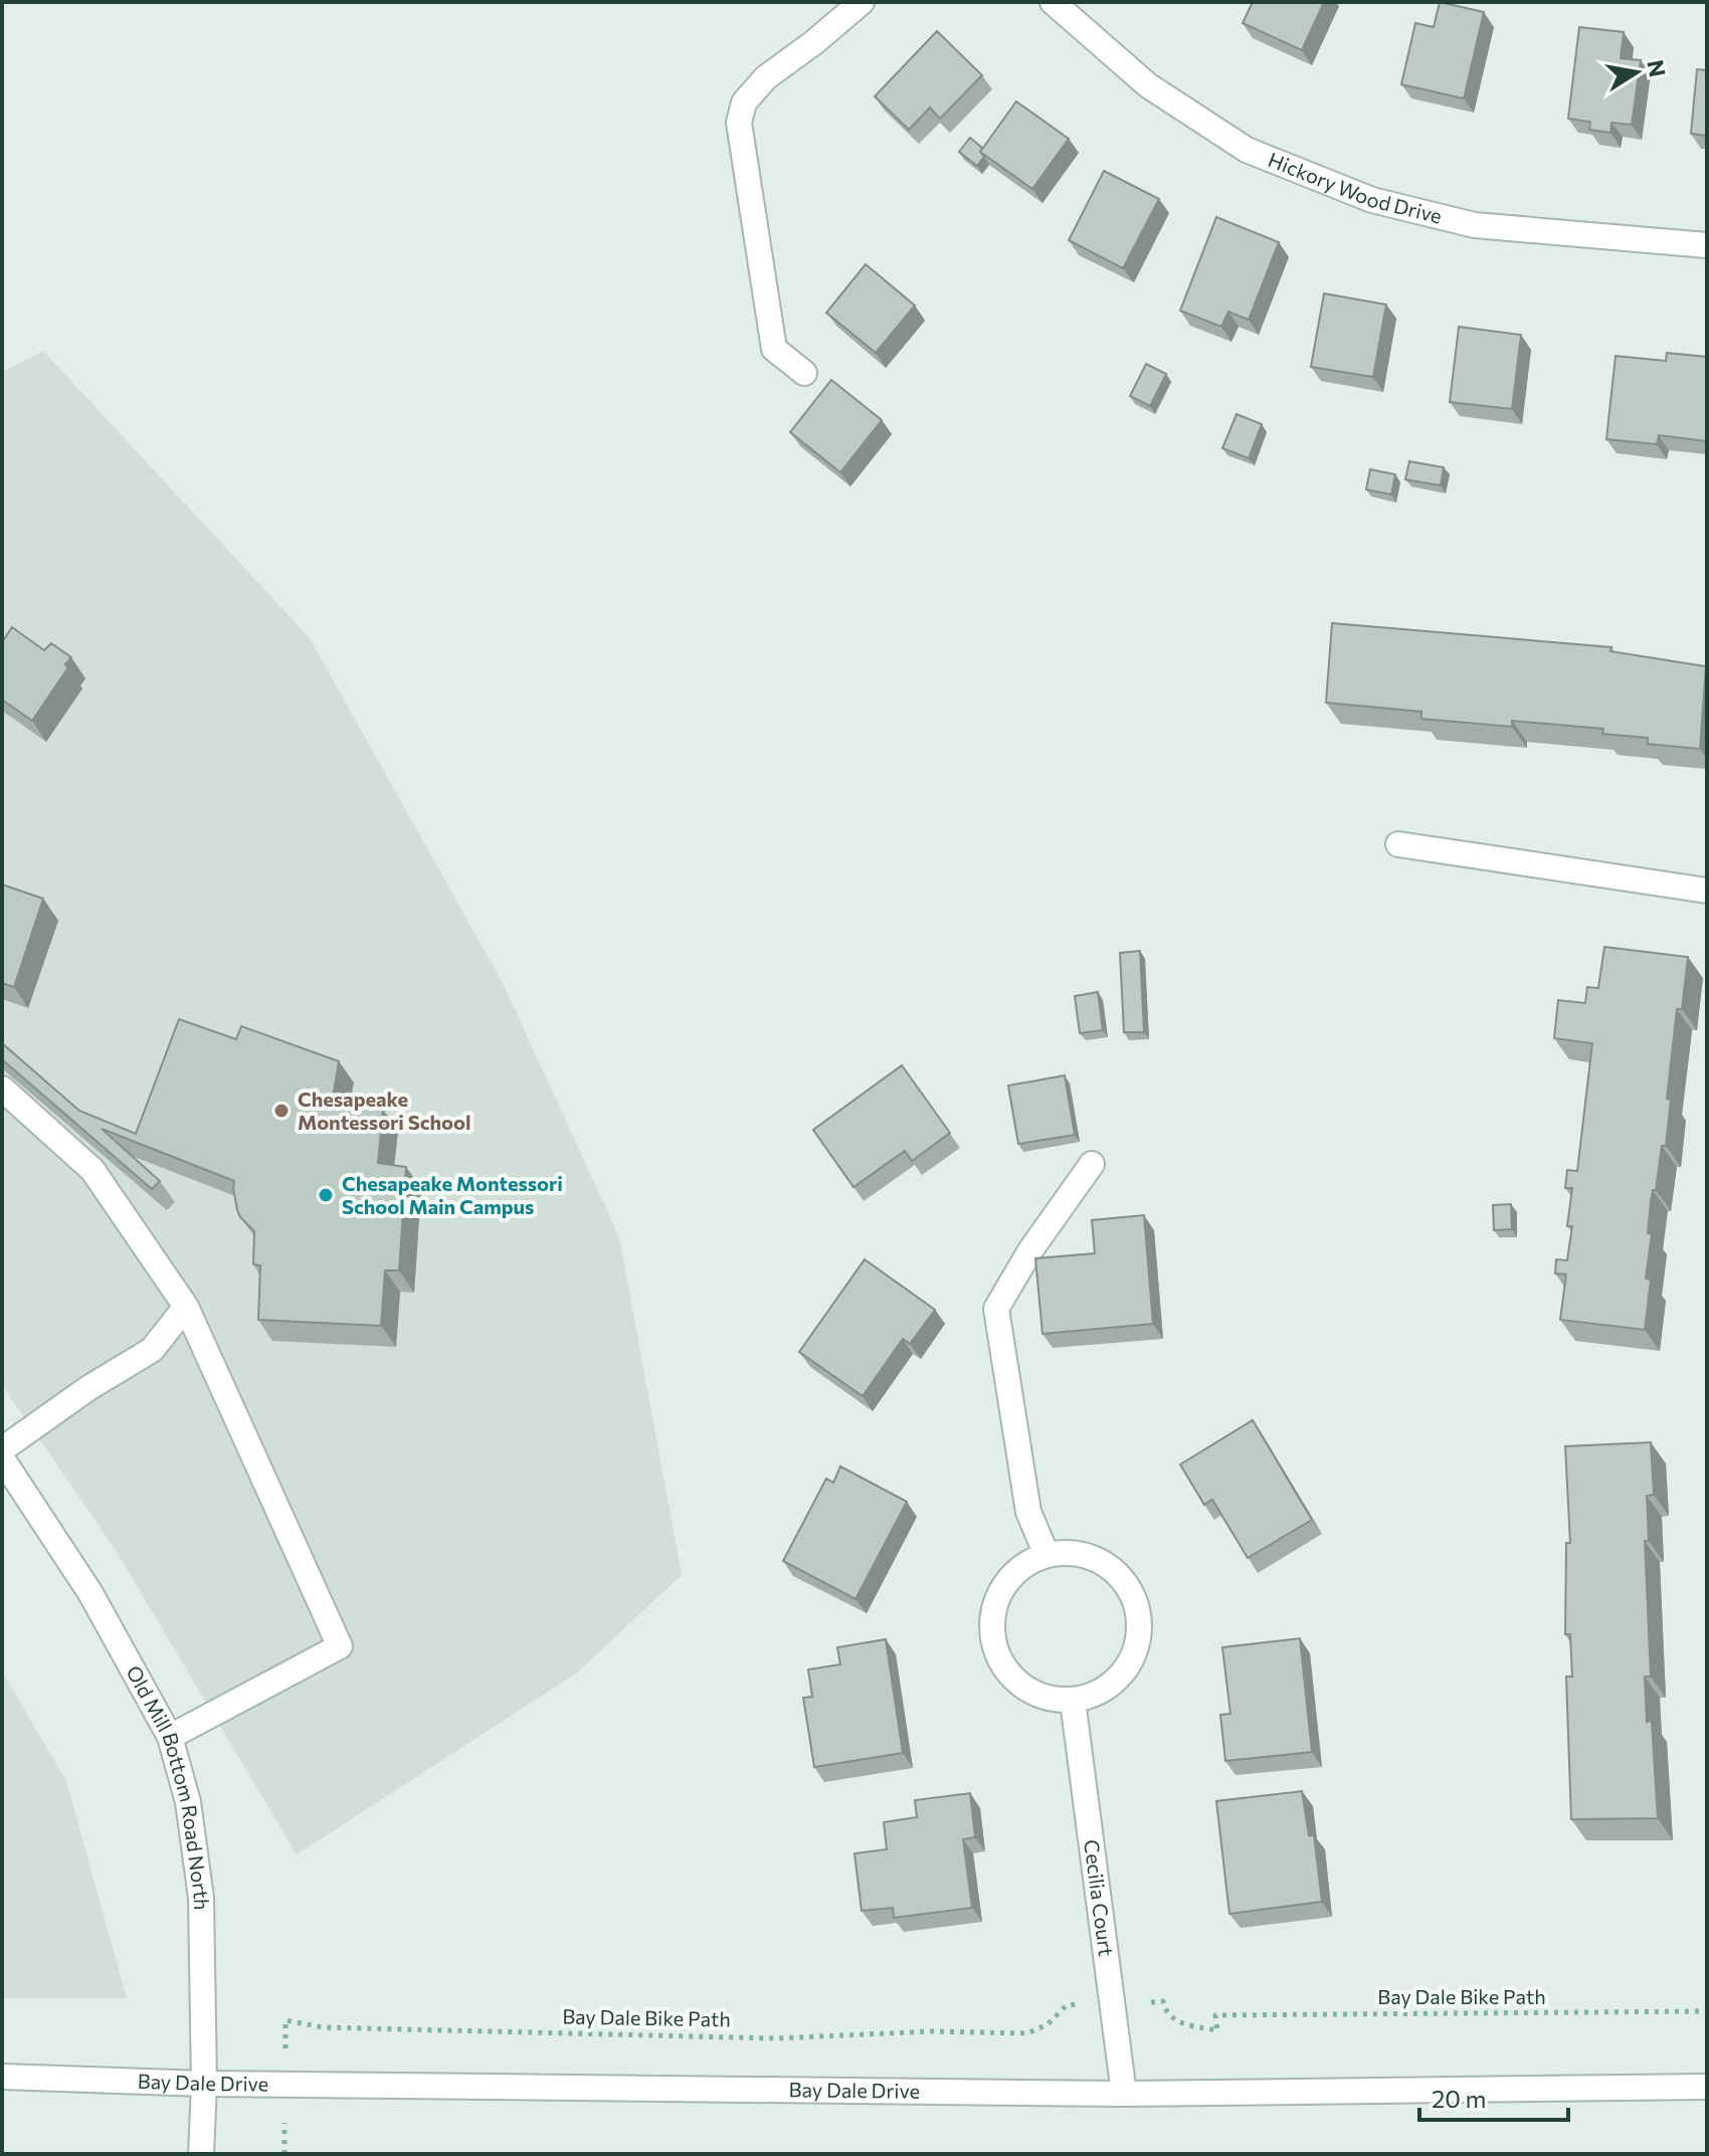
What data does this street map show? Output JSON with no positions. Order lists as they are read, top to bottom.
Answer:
{
  "streets": {
    "street": [
      "Hickory Wood Drive",
      "Old Mill Bottom Road North",
      "Cecilia Court",
      "Bay Dale Drive"
    ],
    "path": ["Bay Dale Bike Path"]
  },
  "crossings": [
    ["Old Mill Bottom Road North", "Bay Dale Drive"],
    ["Cecilia Court", "Bay Dale Drive"]
  ],
  "places": ["Chesapeake Montessori School", "Chesapeake Montessori School Main Campus"],
  "scale_bar": "20 m",
  "north": "right"
}
